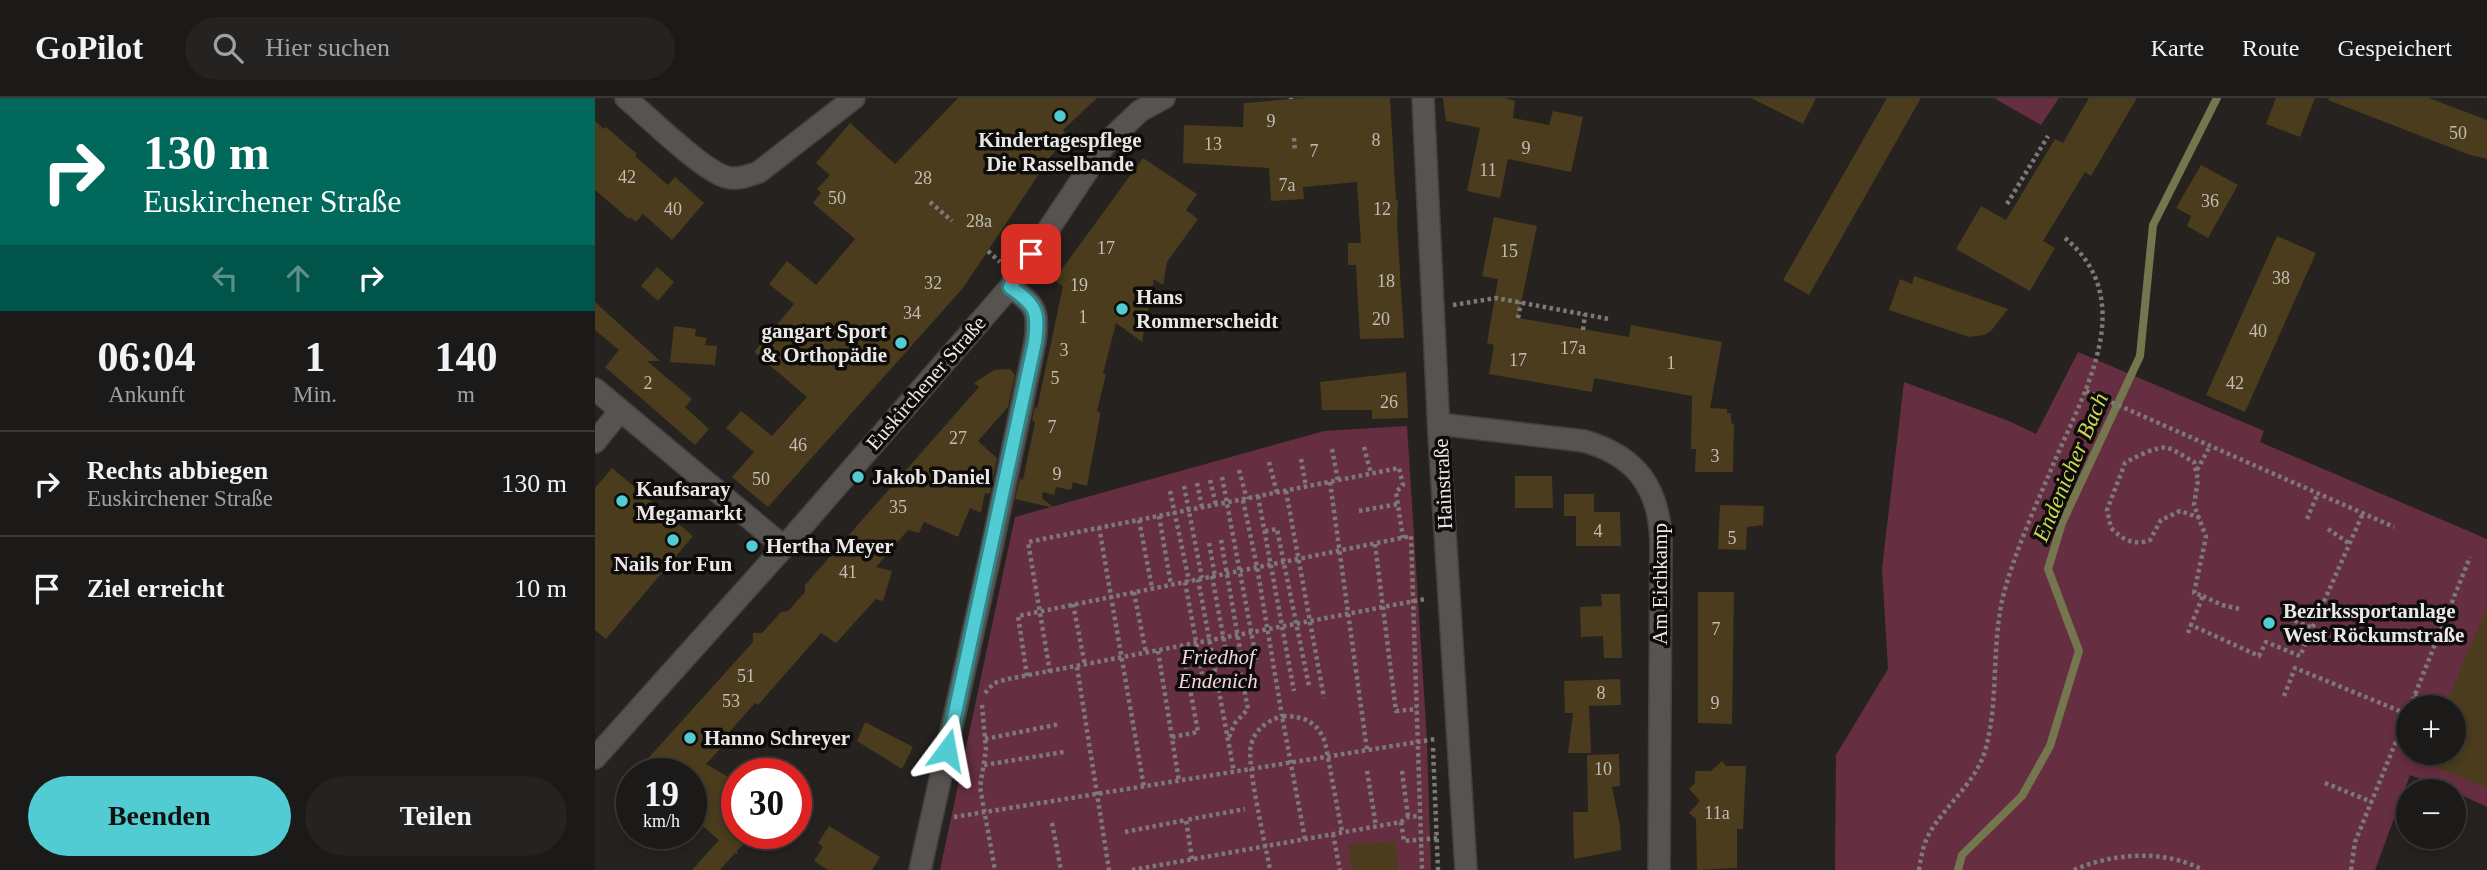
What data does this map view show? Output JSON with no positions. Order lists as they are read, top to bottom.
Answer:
{
  "streets": {
    "street": ["Euskirchener Straße", "Hainstraße", "Am Eichkamp"]
  },
  "crossings": [
    ["Hainstraße", "Am Eichkamp"]
  ],
  "water": ["Endenicher Bach"],
  "parks": ["Friedhof Endenich"],
  "places": [
    "Kindertagespflege Die Rasselbande",
    "Hans Rommerscheidt",
    "gangart Sport & Orthopädie",
    "Jakob Daniel",
    "Kaufsaray Megamarkt",
    "Nails for Fun",
    "Hertha Meyer",
    "Bezirkssportanlage West Röckumstraße",
    "Hanno Schreyer"
  ],
  "house_numbers": [
    "9",
    "50",
    "8",
    "13",
    "9",
    "7",
    "11",
    "42",
    "28",
    "7a",
    "50",
    "36",
    "40",
    "12",
    "28a",
    "17",
    "15",
    "38",
    "18",
    "32",
    "19",
    "34",
    "1",
    "20",
    "40",
    "17a",
    "3",
    "17",
    "1",
    "5",
    "2",
    "42",
    "26",
    "7",
    "27",
    "46",
    "3",
    "9",
    "50",
    "35",
    "4",
    "5",
    "41",
    "7",
    "51",
    "8",
    "53",
    "9",
    "10",
    "11a"
  ],
  "page": {
    "header": "GoPilot",
    "search": "Hier suchen",
    "nav": ["Karte", "Route", "Gespeichert"],
    "turn": ["130 m", "Euskirchener Straße"],
    "eta": [
      "06:04",
      "Ankunft",
      "1",
      "Min.",
      "140",
      "m"
    ],
    "list": [
      {
        "name": "Rechts abbiegen",
        "note": "Euskirchener Straße",
        "value": "130 m"
      },
      {
        "name": "Ziel erreicht",
        "value": "10 m"
      }
    ],
    "map_buttons": ["+", "−"],
    "speed": "19 km/h",
    "limit": "30",
    "buttons": ["Beenden", "Teilen"]
  }
}
